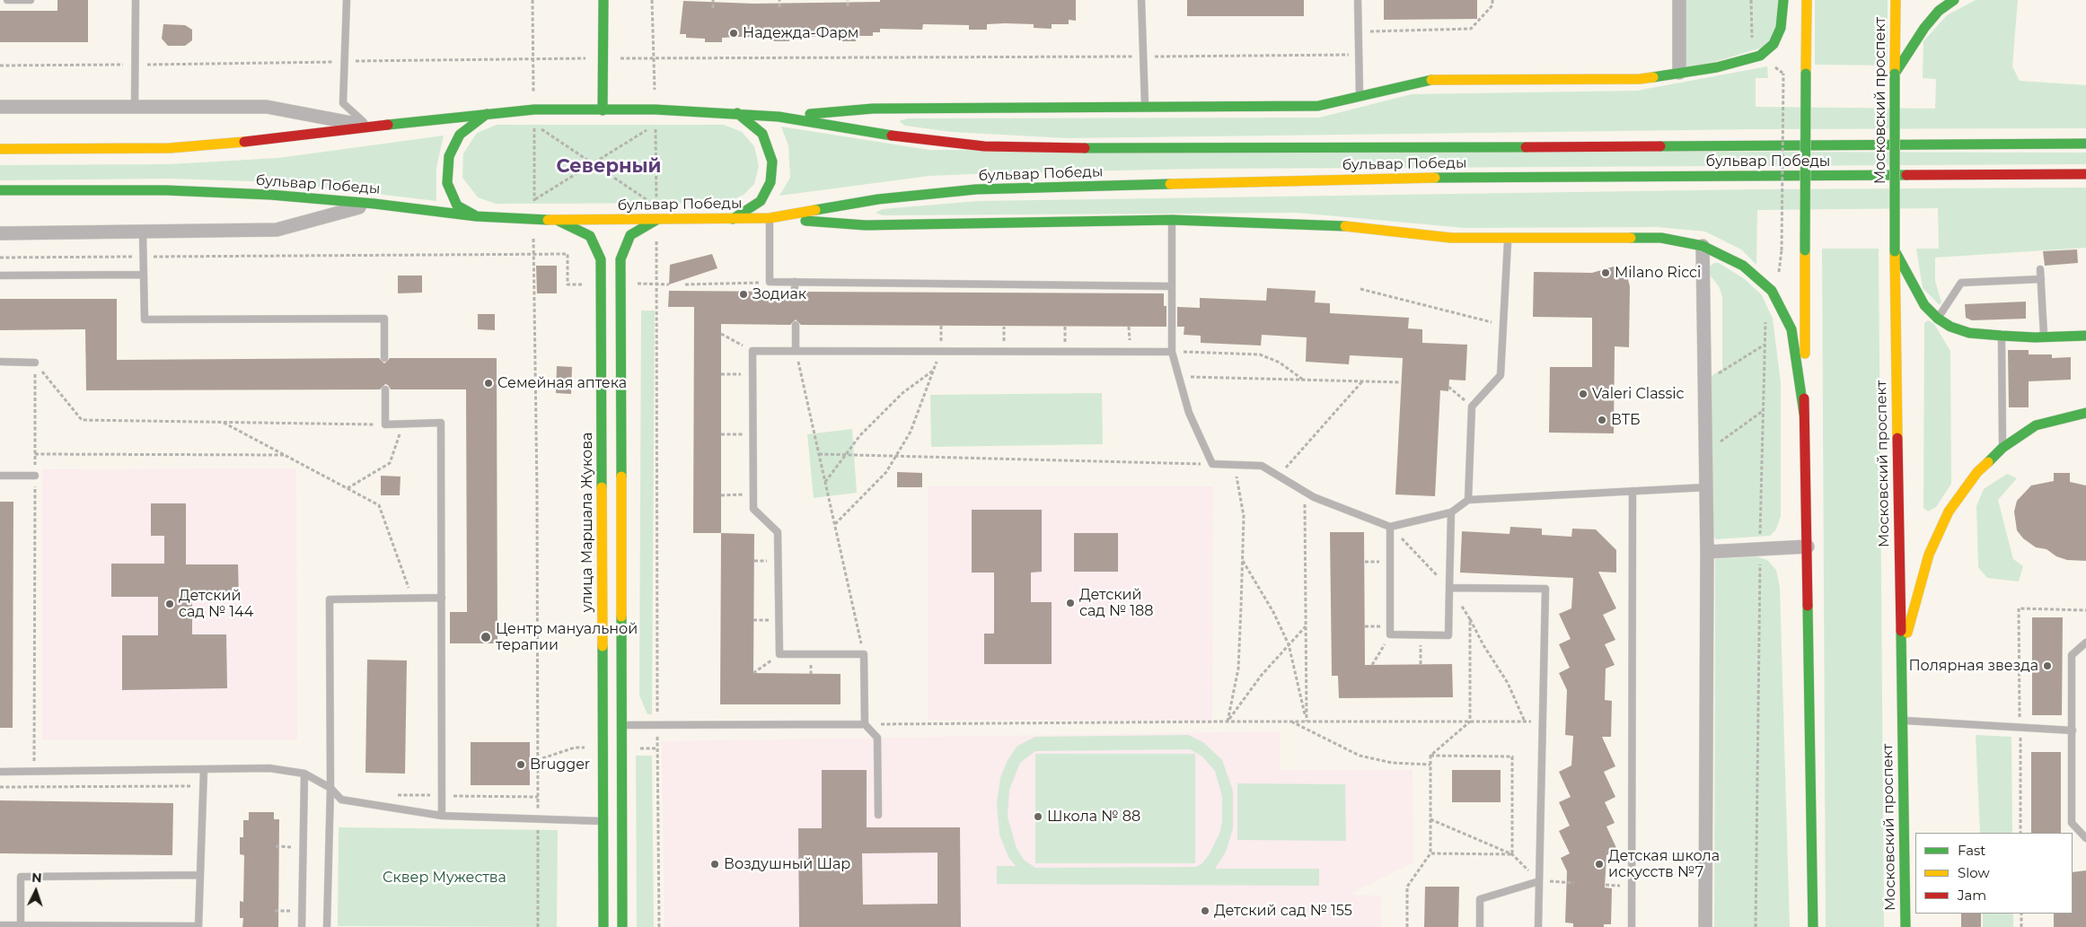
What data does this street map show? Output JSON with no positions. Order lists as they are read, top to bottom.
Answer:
{
  "streets": {
    "main road": ["Московский проспект", "бульвар Победы", "улица Маршала Жукова"]
  },
  "crossings": [
    ["бульвар Победы", "улица Маршала Жукова"]
  ],
  "districts": ["Северный"],
  "parks": ["Сквер Мужества"],
  "places": [
    "Надежда-Фарм",
    "Milano Ricci",
    "Зодиак",
    "Семейная аптека",
    "Valeri Classic",
    "ВТБ",
    "Детский сад № 188",
    "Детский сад № 144",
    "Центр мануальной терапии",
    "Полярная звезда",
    "Brugger",
    "Школа № 88",
    "Воздушный Шар",
    "Детская школа искусств №7",
    "Детский сад № 155"
  ],
  "legend": ["Fast", "Slow", "Jam"],
  "north": "top"
}
